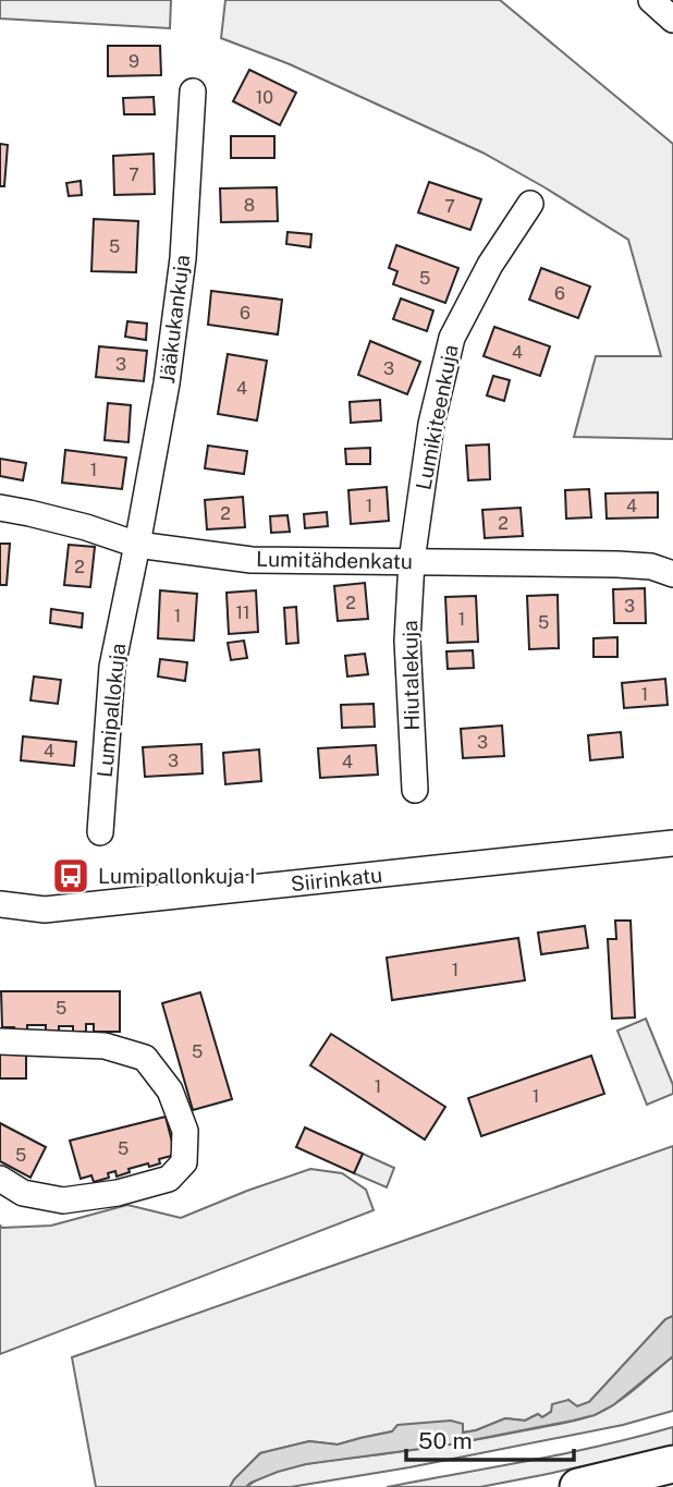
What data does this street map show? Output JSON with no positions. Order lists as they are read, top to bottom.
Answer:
{
  "streets": {
    "street": [
      "Jääkukankuja",
      "Lumikiteenkuja",
      "Lumitähdenkatu",
      "Hiutalekuja",
      "Lumipallokuja",
      "Siirinkatu"
    ]
  },
  "crossings": [
    ["Jääkukankuja", "Lumitähdenkatu"],
    ["Jääkukankuja", "Lumipallokuja"],
    ["Lumikiteenkuja", "Lumitähdenkatu"],
    ["Lumikiteenkuja", "Hiutalekuja"],
    ["Lumitähdenkatu", "Hiutalekuja"],
    ["Lumitähdenkatu", "Lumipallokuja"]
  ],
  "places": {
    "bus stop": ["Lumipallonkuja I"]
  },
  "house_numbers": [
    "9",
    "10",
    "7",
    "8",
    "7",
    "5",
    "5",
    "6",
    "6",
    "4",
    "3",
    "3",
    "4",
    "1",
    "1",
    "4",
    "2",
    "2",
    "2",
    "2",
    "3",
    "11",
    "1",
    "1",
    "5",
    "1",
    "3",
    "4",
    "3",
    "4",
    "1",
    "5",
    "5",
    "1",
    "1",
    "5",
    "5"
  ],
  "scale_bar": "50 m"
}
